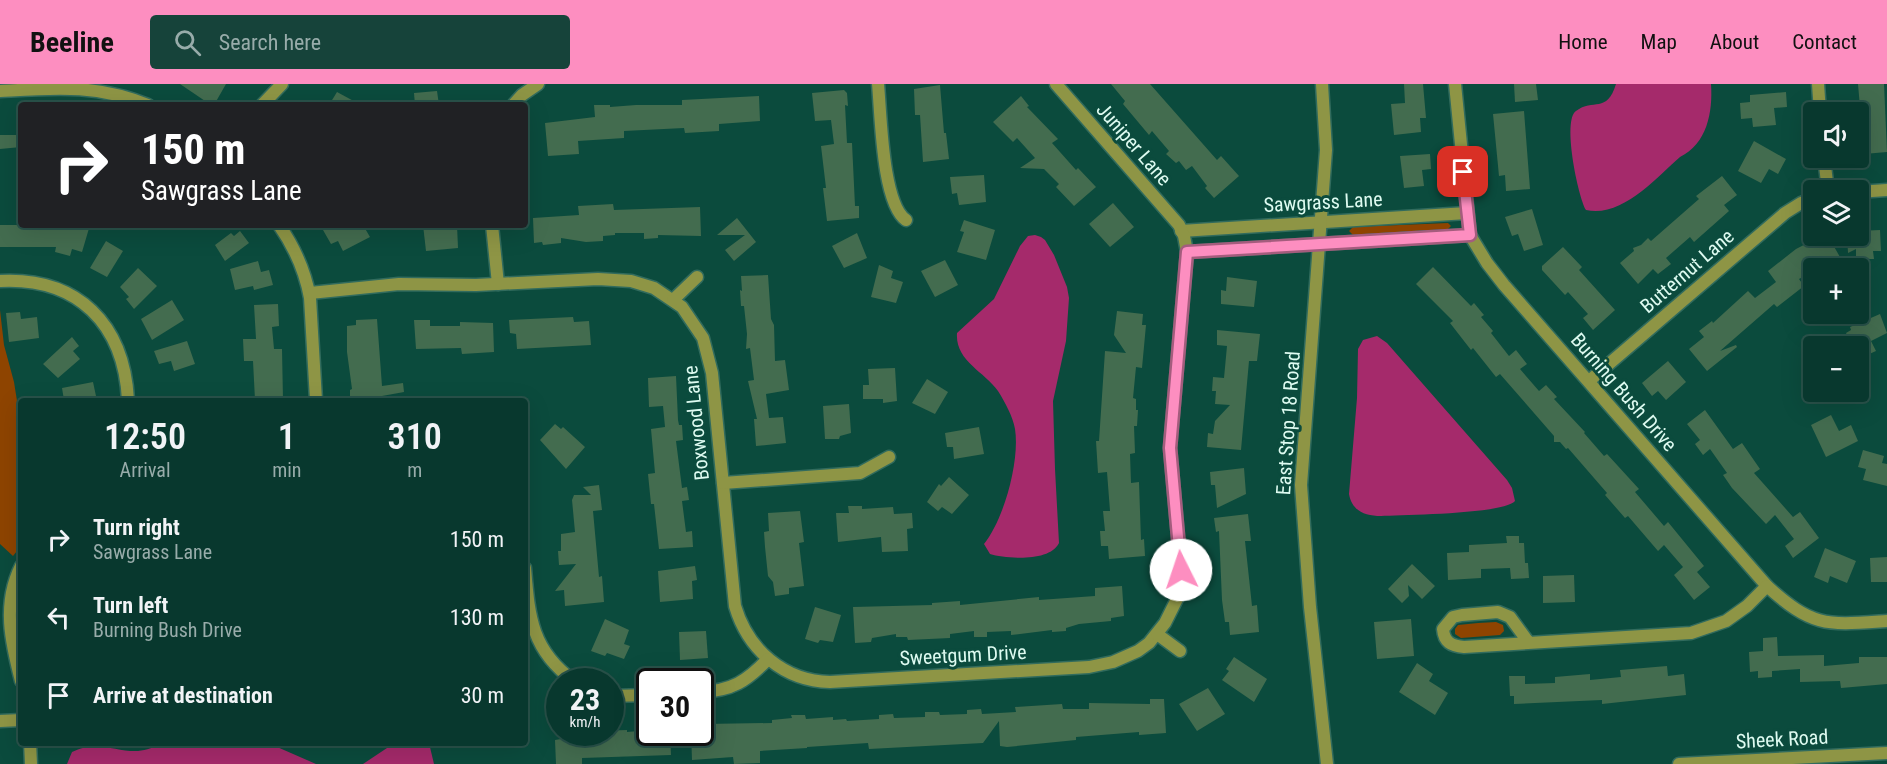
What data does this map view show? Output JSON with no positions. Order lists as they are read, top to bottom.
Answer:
{
  "streets": {
    "street": [
      "Juniper Lane",
      "Sawgrass Lane",
      "Butternut Lane",
      "Burning Bush Drive",
      "Boxwood Lane",
      "East Stop 18 Road",
      "Sweetgum Drive",
      "Sheek Road"
    ]
  },
  "crossings": [
    ["Juniper Lane", "Sawgrass Lane"],
    ["Sawgrass Lane", "Burning Bush Drive"],
    ["Sawgrass Lane", "East Stop 18 Road"],
    ["Butternut Lane", "Burning Bush Drive"],
    ["Boxwood Lane", "Sweetgum Drive"]
  ],
  "page": {
    "header": "Beeline",
    "search": "Search here",
    "nav": [
      "Home",
      "Map",
      "About",
      "Contact"
    ],
    "map_buttons": ["+", "−"],
    "turn": ["150 m", "Sawgrass Lane"],
    "eta": [
      "12:50",
      "Arrival",
      "1",
      "min",
      "310",
      "m"
    ],
    "list": [
      {
        "name": "Turn right",
        "note": "Sawgrass Lane",
        "value": "150 m"
      },
      {
        "name": "Turn left",
        "note": "Burning Bush Drive",
        "value": "130 m"
      },
      {
        "name": "Arrive at destination",
        "value": "30 m"
      }
    ],
    "speed": "23 km/h",
    "limit": "30"
  }
}
